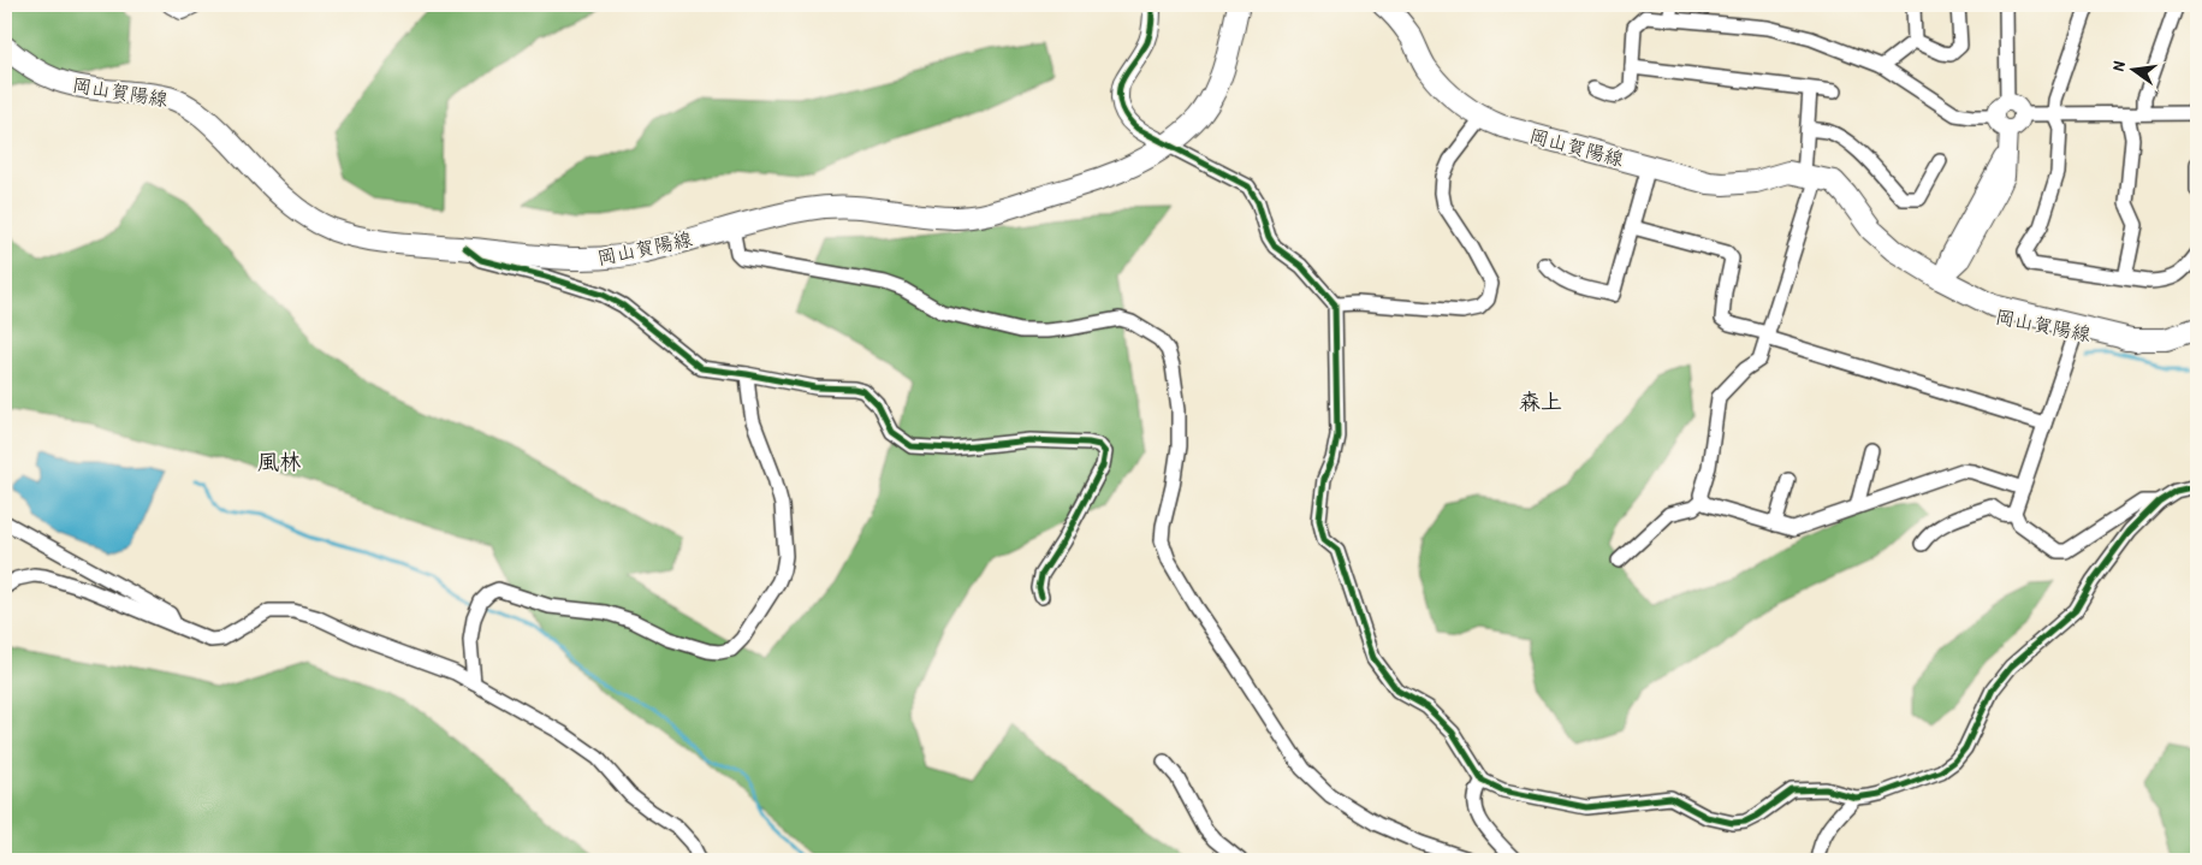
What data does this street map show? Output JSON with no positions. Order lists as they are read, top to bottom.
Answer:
{
  "streets": {
    "main road": ["岡山賀陽線"]
  },
  "districts": ["森上", "風林"],
  "north": "left"
}
